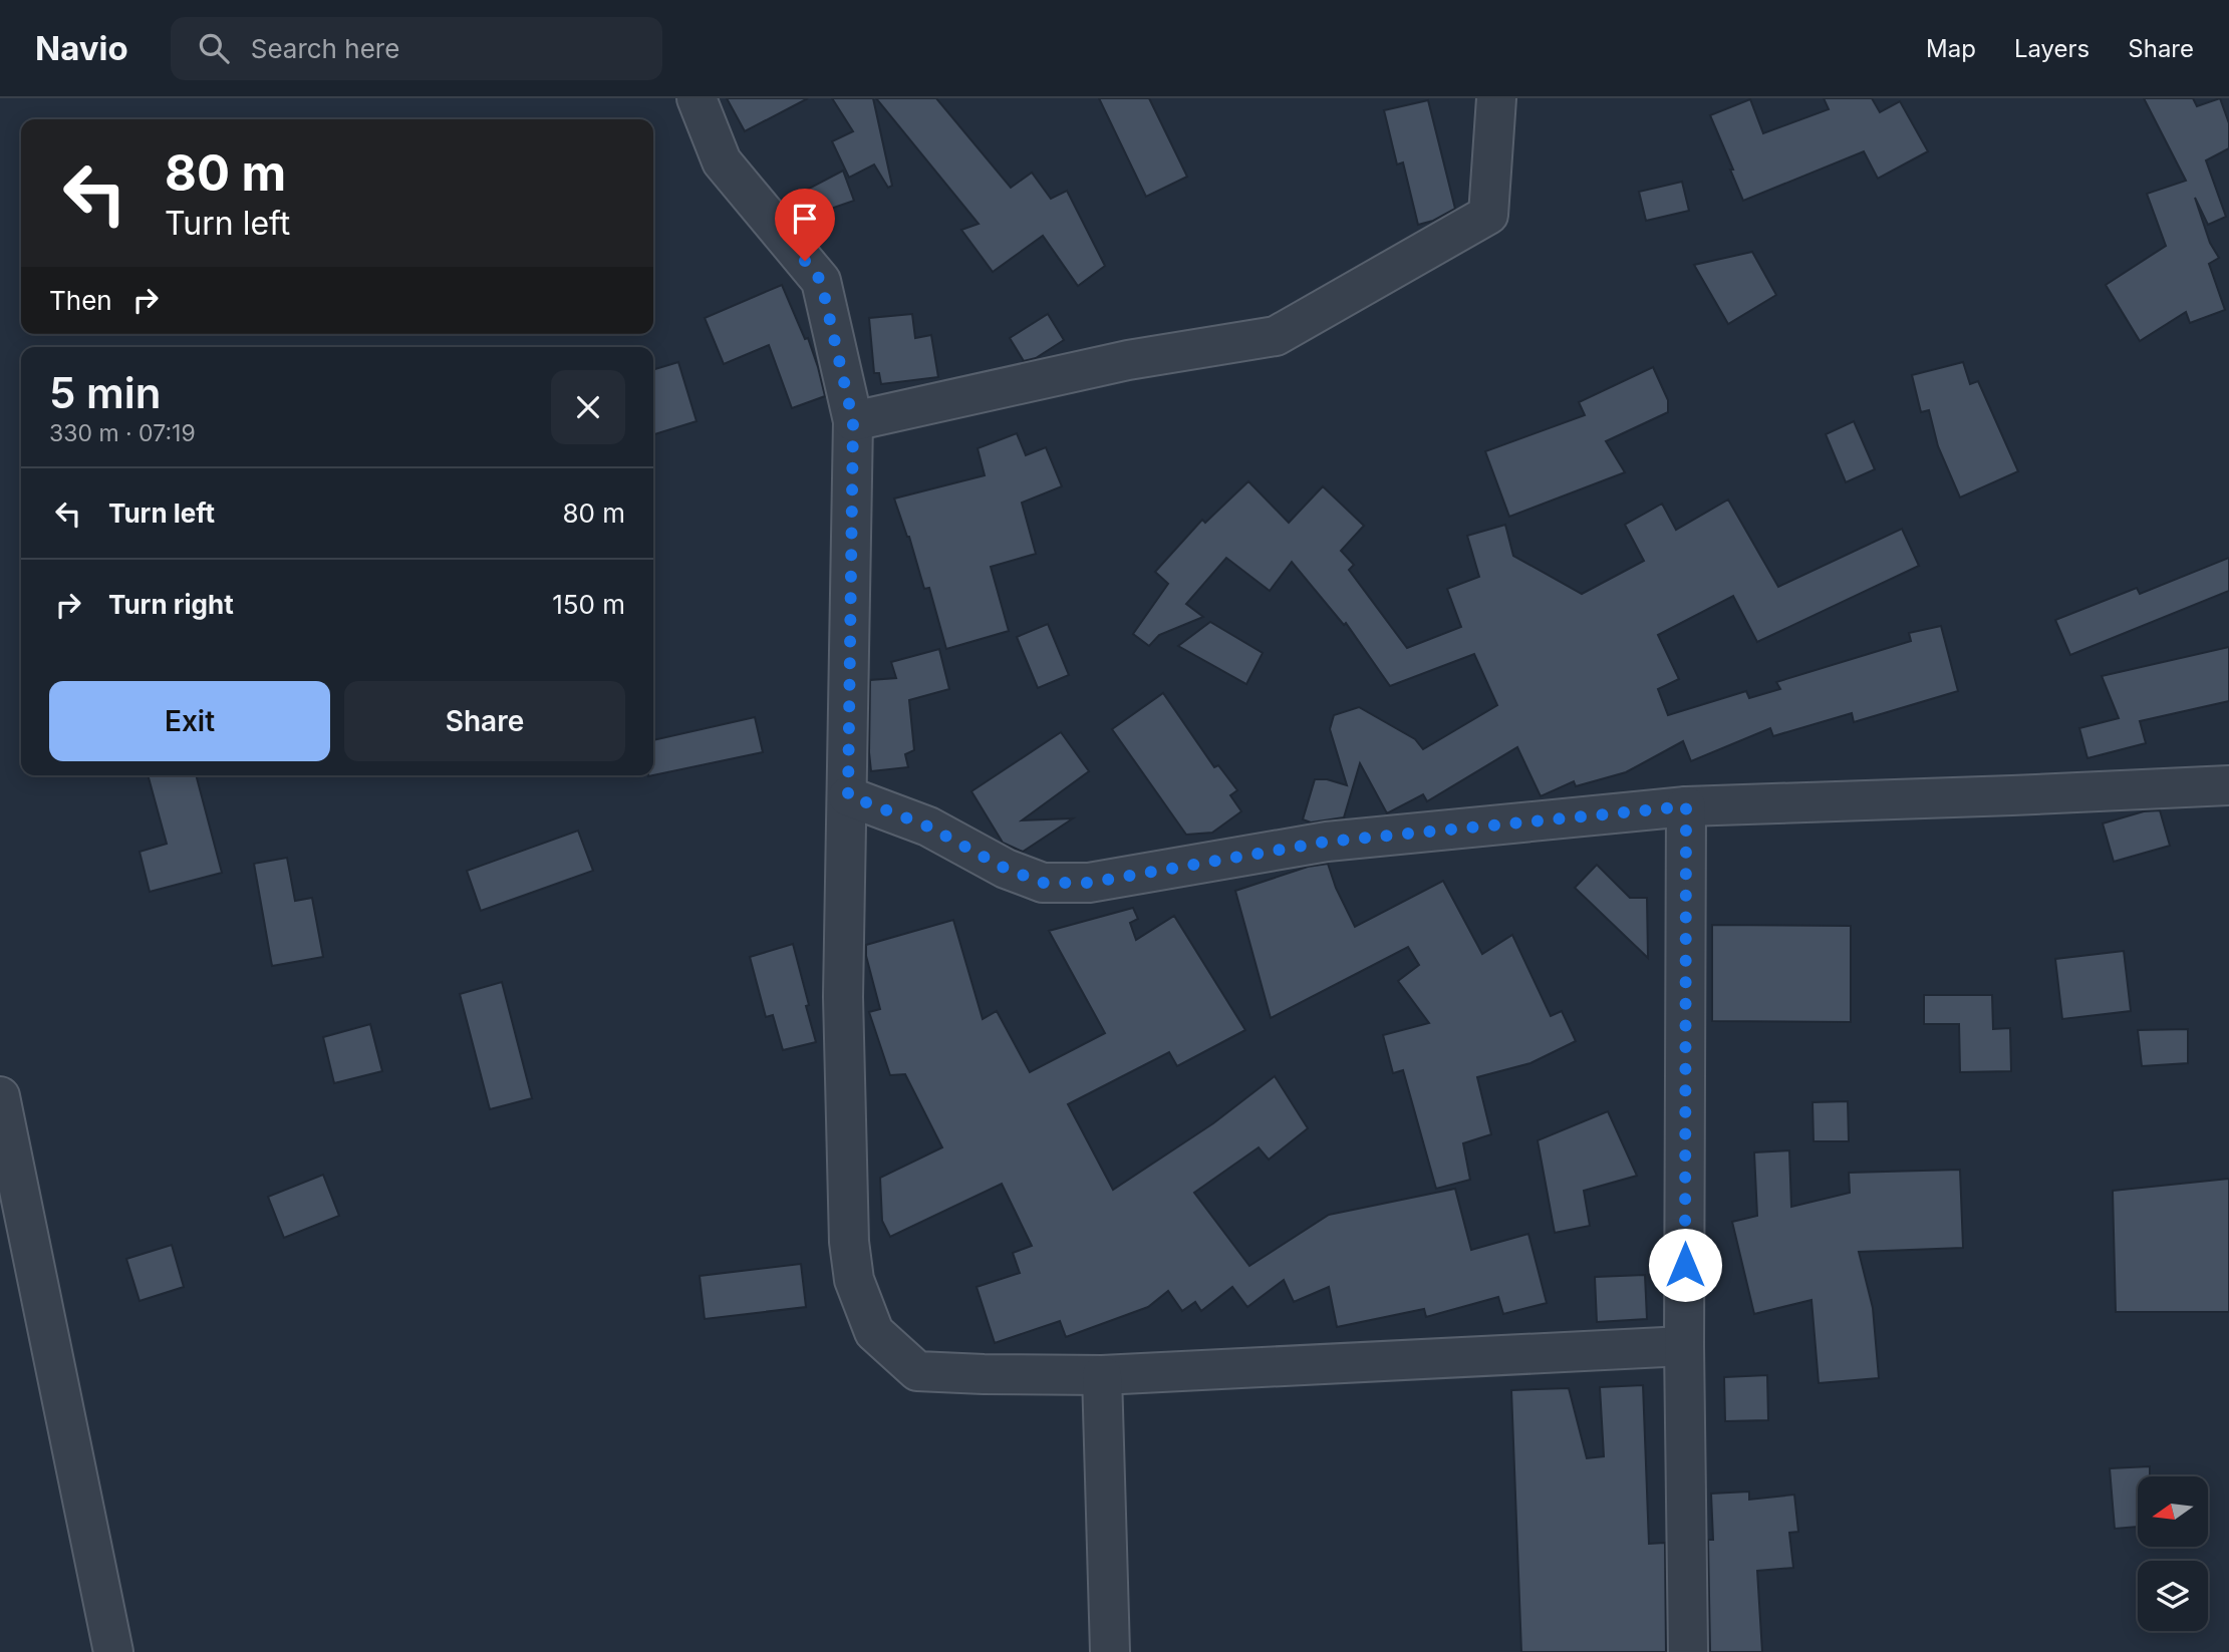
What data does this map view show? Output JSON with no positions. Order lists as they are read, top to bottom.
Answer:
{
  "north": "left",
  "page": {
    "header": "Navio",
    "search": "Search here",
    "nav": ["Map", "Layers", "Share"],
    "turn": ["80 m", "Turn left"],
    "then": "Then",
    "heading": ["5 min", "330 m · 07:19"],
    "list": [
      {
        "name": "Turn left",
        "value": "80 m"
      },
      {
        "name": "Turn right",
        "value": "150 m"
      }
    ],
    "buttons": ["Exit", "Share"]
  }
}
